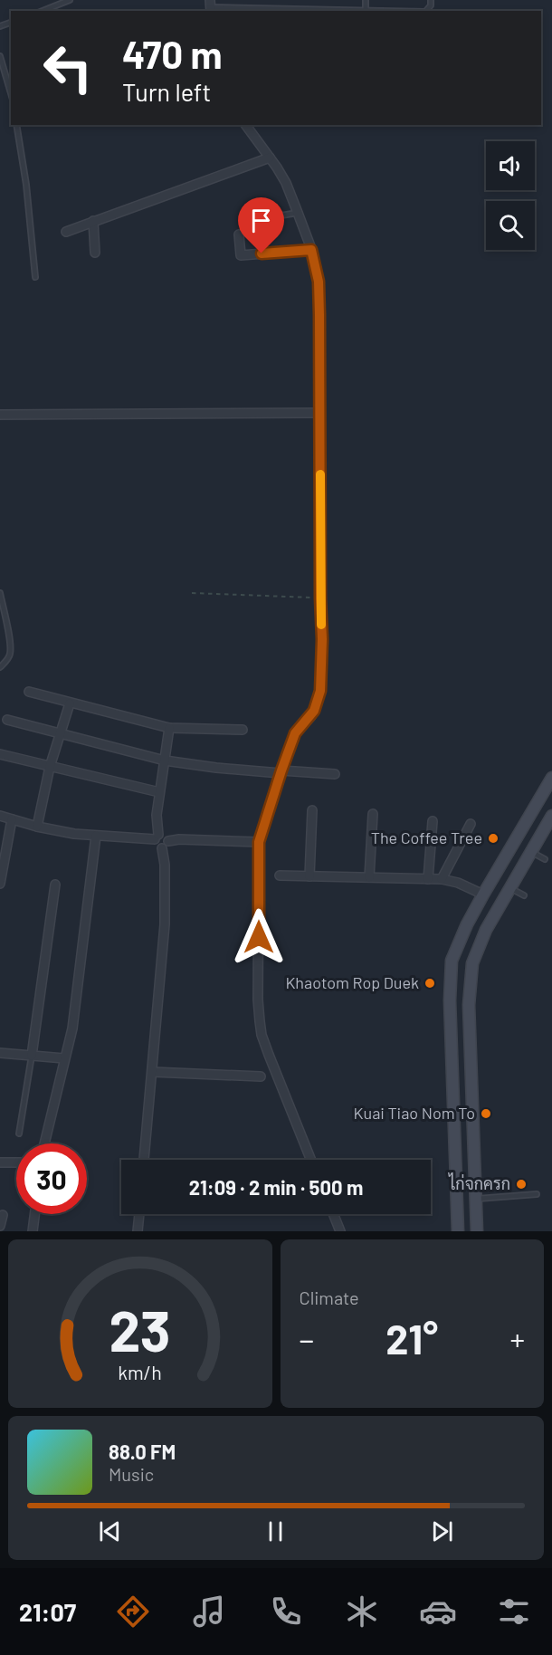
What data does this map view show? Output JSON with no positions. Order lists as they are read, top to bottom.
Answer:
{
  "places": [
    "The Coffee Tree",
    "Khaotom Rop Duek",
    "Kuai Tiao Nom To",
    "ไก่จกครก"
  ],
  "page": {
    "turn": ["470 m", "Turn left"],
    "limit": "30",
    "trip": "21:09 · 2 min · 500 m",
    "tile": "Climate",
    "heat": ["−", "21°", "+"],
    "song": ["88.0 FM", "Music"],
    "tabs": "21:07",
    "gauge": ["23", "km/h"]
  }
}
